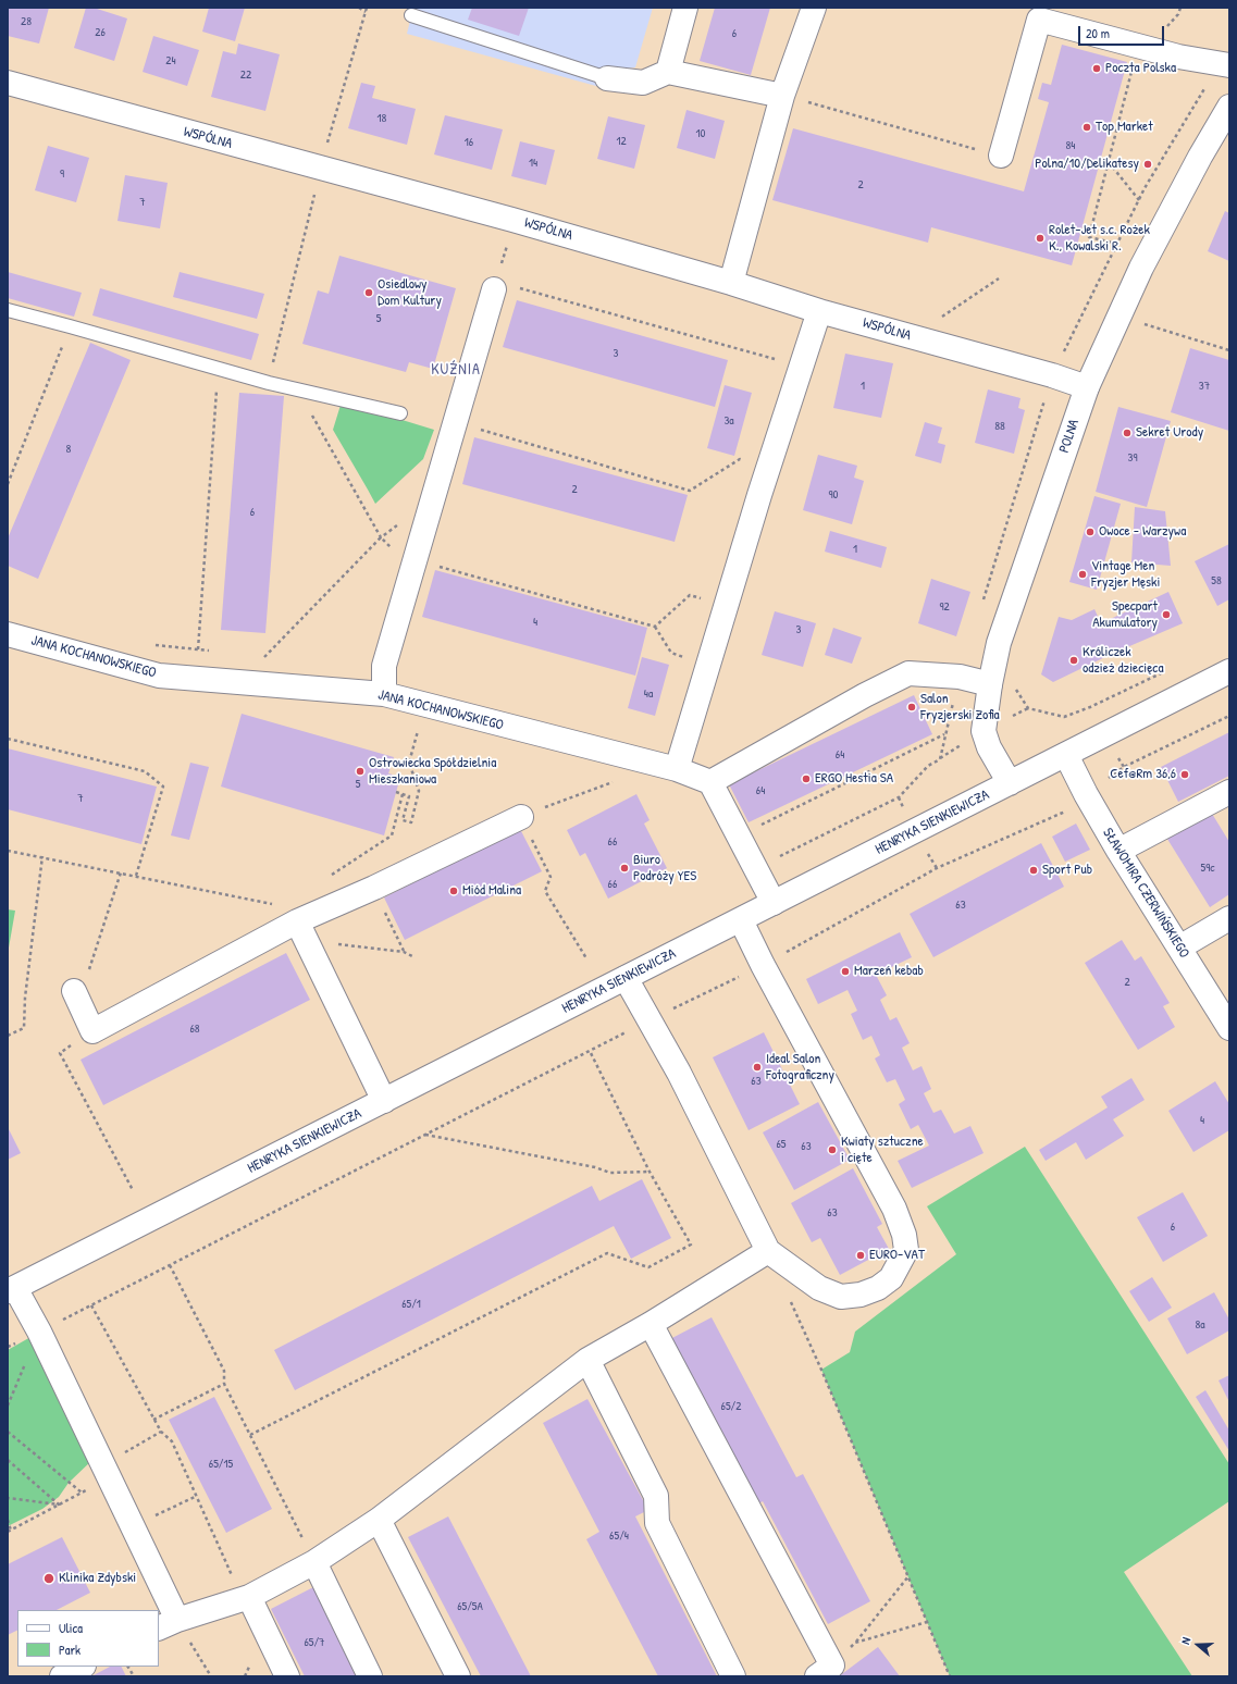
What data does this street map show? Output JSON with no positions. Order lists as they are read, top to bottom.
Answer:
{
  "streets": {
    "street": [
      "WSPÓLNA",
      "POLNA",
      "JANA KOCHANOWSKIEGO",
      "HENRYKA SIENKIEWICZA",
      "SŁAWOMIRA CZERWIŃSKIEGO"
    ]
  },
  "crossings": [
    ["WSPÓLNA", "POLNA"],
    ["POLNA", "HENRYKA SIENKIEWICZA"],
    ["HENRYKA SIENKIEWICZA", "SŁAWOMIRA CZERWIŃSKIEGO"]
  ],
  "districts": ["KUŹNIA"],
  "places": [
    "Poczta Polska",
    "Top Market",
    "Polna/10/Delikatesy",
    "Rolet-Jet s.c. Rożek K., Kowalski R.",
    "Osiedlowy Dom Kultury",
    "Sekret Urody",
    "Owoce - Warzywa",
    "Vintage Men Fryzjer Męski",
    "Specpart Akumulatory",
    "Króliczek odzież dziecięca",
    "Salon Fryzjerski Zofia",
    "Ostrowiecka Spółdzielnia Mieszkaniowa",
    "Cef@Rm 36,6",
    "ERGO Hestia SA",
    "Biuro Podróży YES",
    "Sport Pub",
    "Miód Malina",
    "Marzeń kebab",
    "Ideal Salon Fotograficzny",
    "Kwiaty sztuczne i cięte",
    "EURO-VAT",
    "Klinika Zdybski"
  ],
  "house_numbers": [
    "28",
    "26",
    "6",
    "24",
    "22",
    "18",
    "10",
    "12",
    "16",
    "84",
    "14",
    "9",
    "2",
    "7",
    "5",
    "3",
    "1",
    "37",
    "3a",
    "88",
    "8",
    "39",
    "2",
    "90",
    "6",
    "1",
    "58",
    "92",
    "4",
    "3",
    "4a",
    "64",
    "5",
    "64",
    "7",
    "66",
    "59c",
    "66",
    "63",
    "2",
    "68",
    "63",
    "4",
    "65",
    "63",
    "63",
    "6",
    "65/1",
    "8a",
    "65/2",
    "65/15",
    "65/4",
    "65/5A",
    "65/7"
  ],
  "legend": ["Ulica", "Park"],
  "scale_bar": "20 m",
  "north": "left"
}
